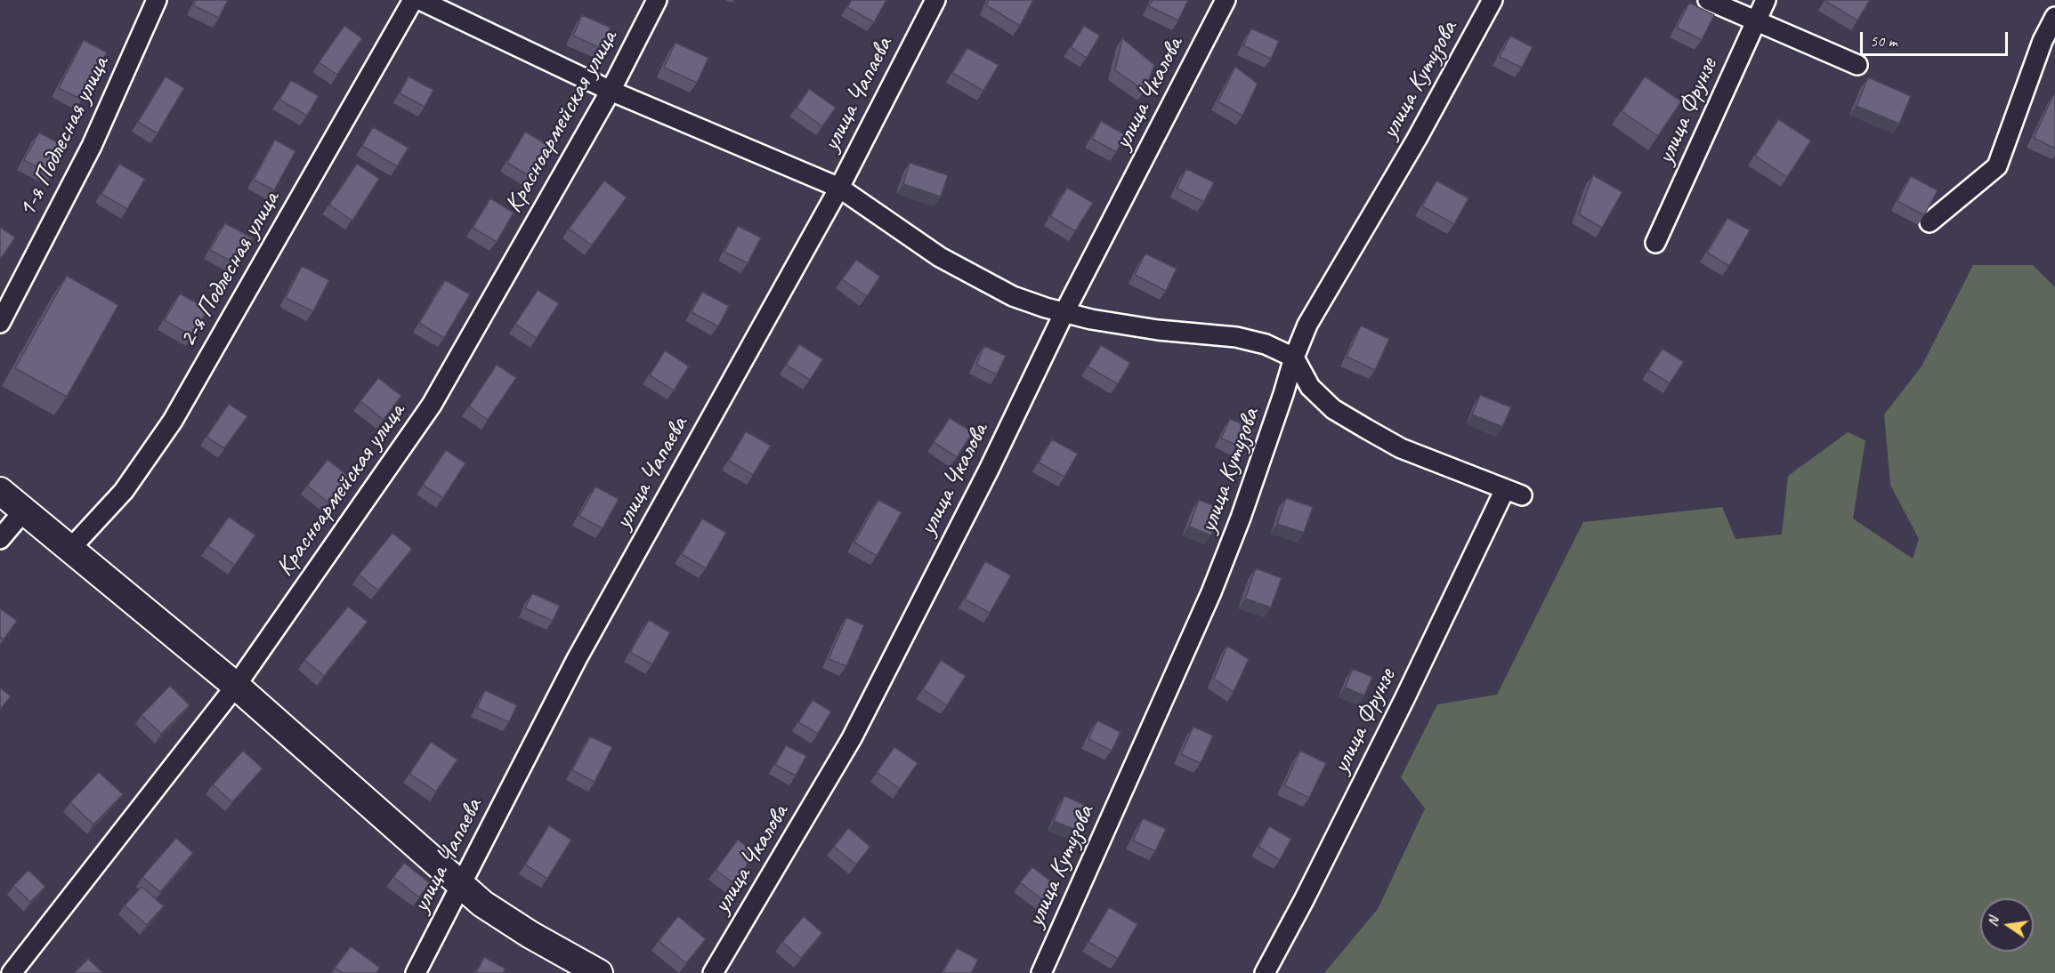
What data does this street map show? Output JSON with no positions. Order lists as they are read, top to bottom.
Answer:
{
  "streets": {
    "street": [
      "улица Кутузова",
      "улица Чкалова",
      "улица Чапаева",
      "улица Фрунзе",
      "Красноармейская улица",
      "1-я Подлесная улица",
      "2-я Подлесная улица"
    ]
  },
  "crossings": [
    ["улица Кутузова", "улица Фрунзе"]
  ],
  "scale_bar": "50 m",
  "north": "left"
}
